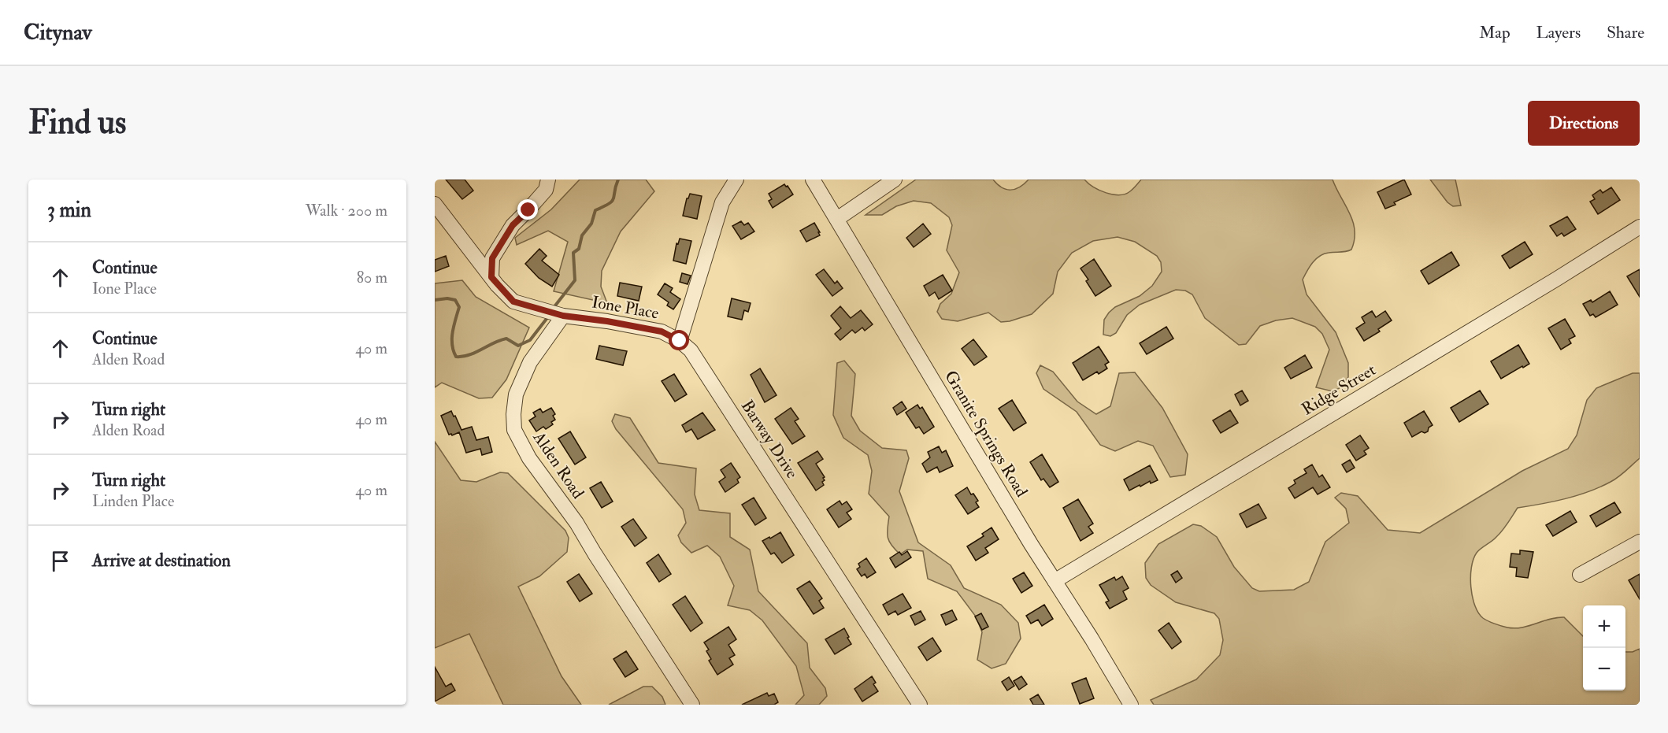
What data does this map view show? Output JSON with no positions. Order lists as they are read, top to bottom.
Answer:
{
  "streets": {
    "street": [
      "Ione Place",
      "Ridge Street",
      "Granite Springs Road",
      "Barway Drive",
      "Alden Road"
    ]
  },
  "crossings": [
    ["Ione Place", "Barway Drive"],
    ["Ione Place", "Alden Road"],
    ["Ridge Street", "Granite Springs Road"]
  ],
  "page": {
    "header": "Citynav",
    "nav": ["Map", "Layers", "Share"],
    "buttons": "Directions",
    "title": "Find us",
    "heading": ["3 min", "Walk · 200 m"],
    "list": [
      ["Continue", "Ione Place", "80 m"],
      ["Continue", "Alden Road", "40 m"],
      ["Turn right", "Alden Road", "40 m"],
      ["Turn right", "Linden Place", "40 m"],
      "Arrive at destination"
    ],
    "map_buttons": ["+", "−"]
  }
}
